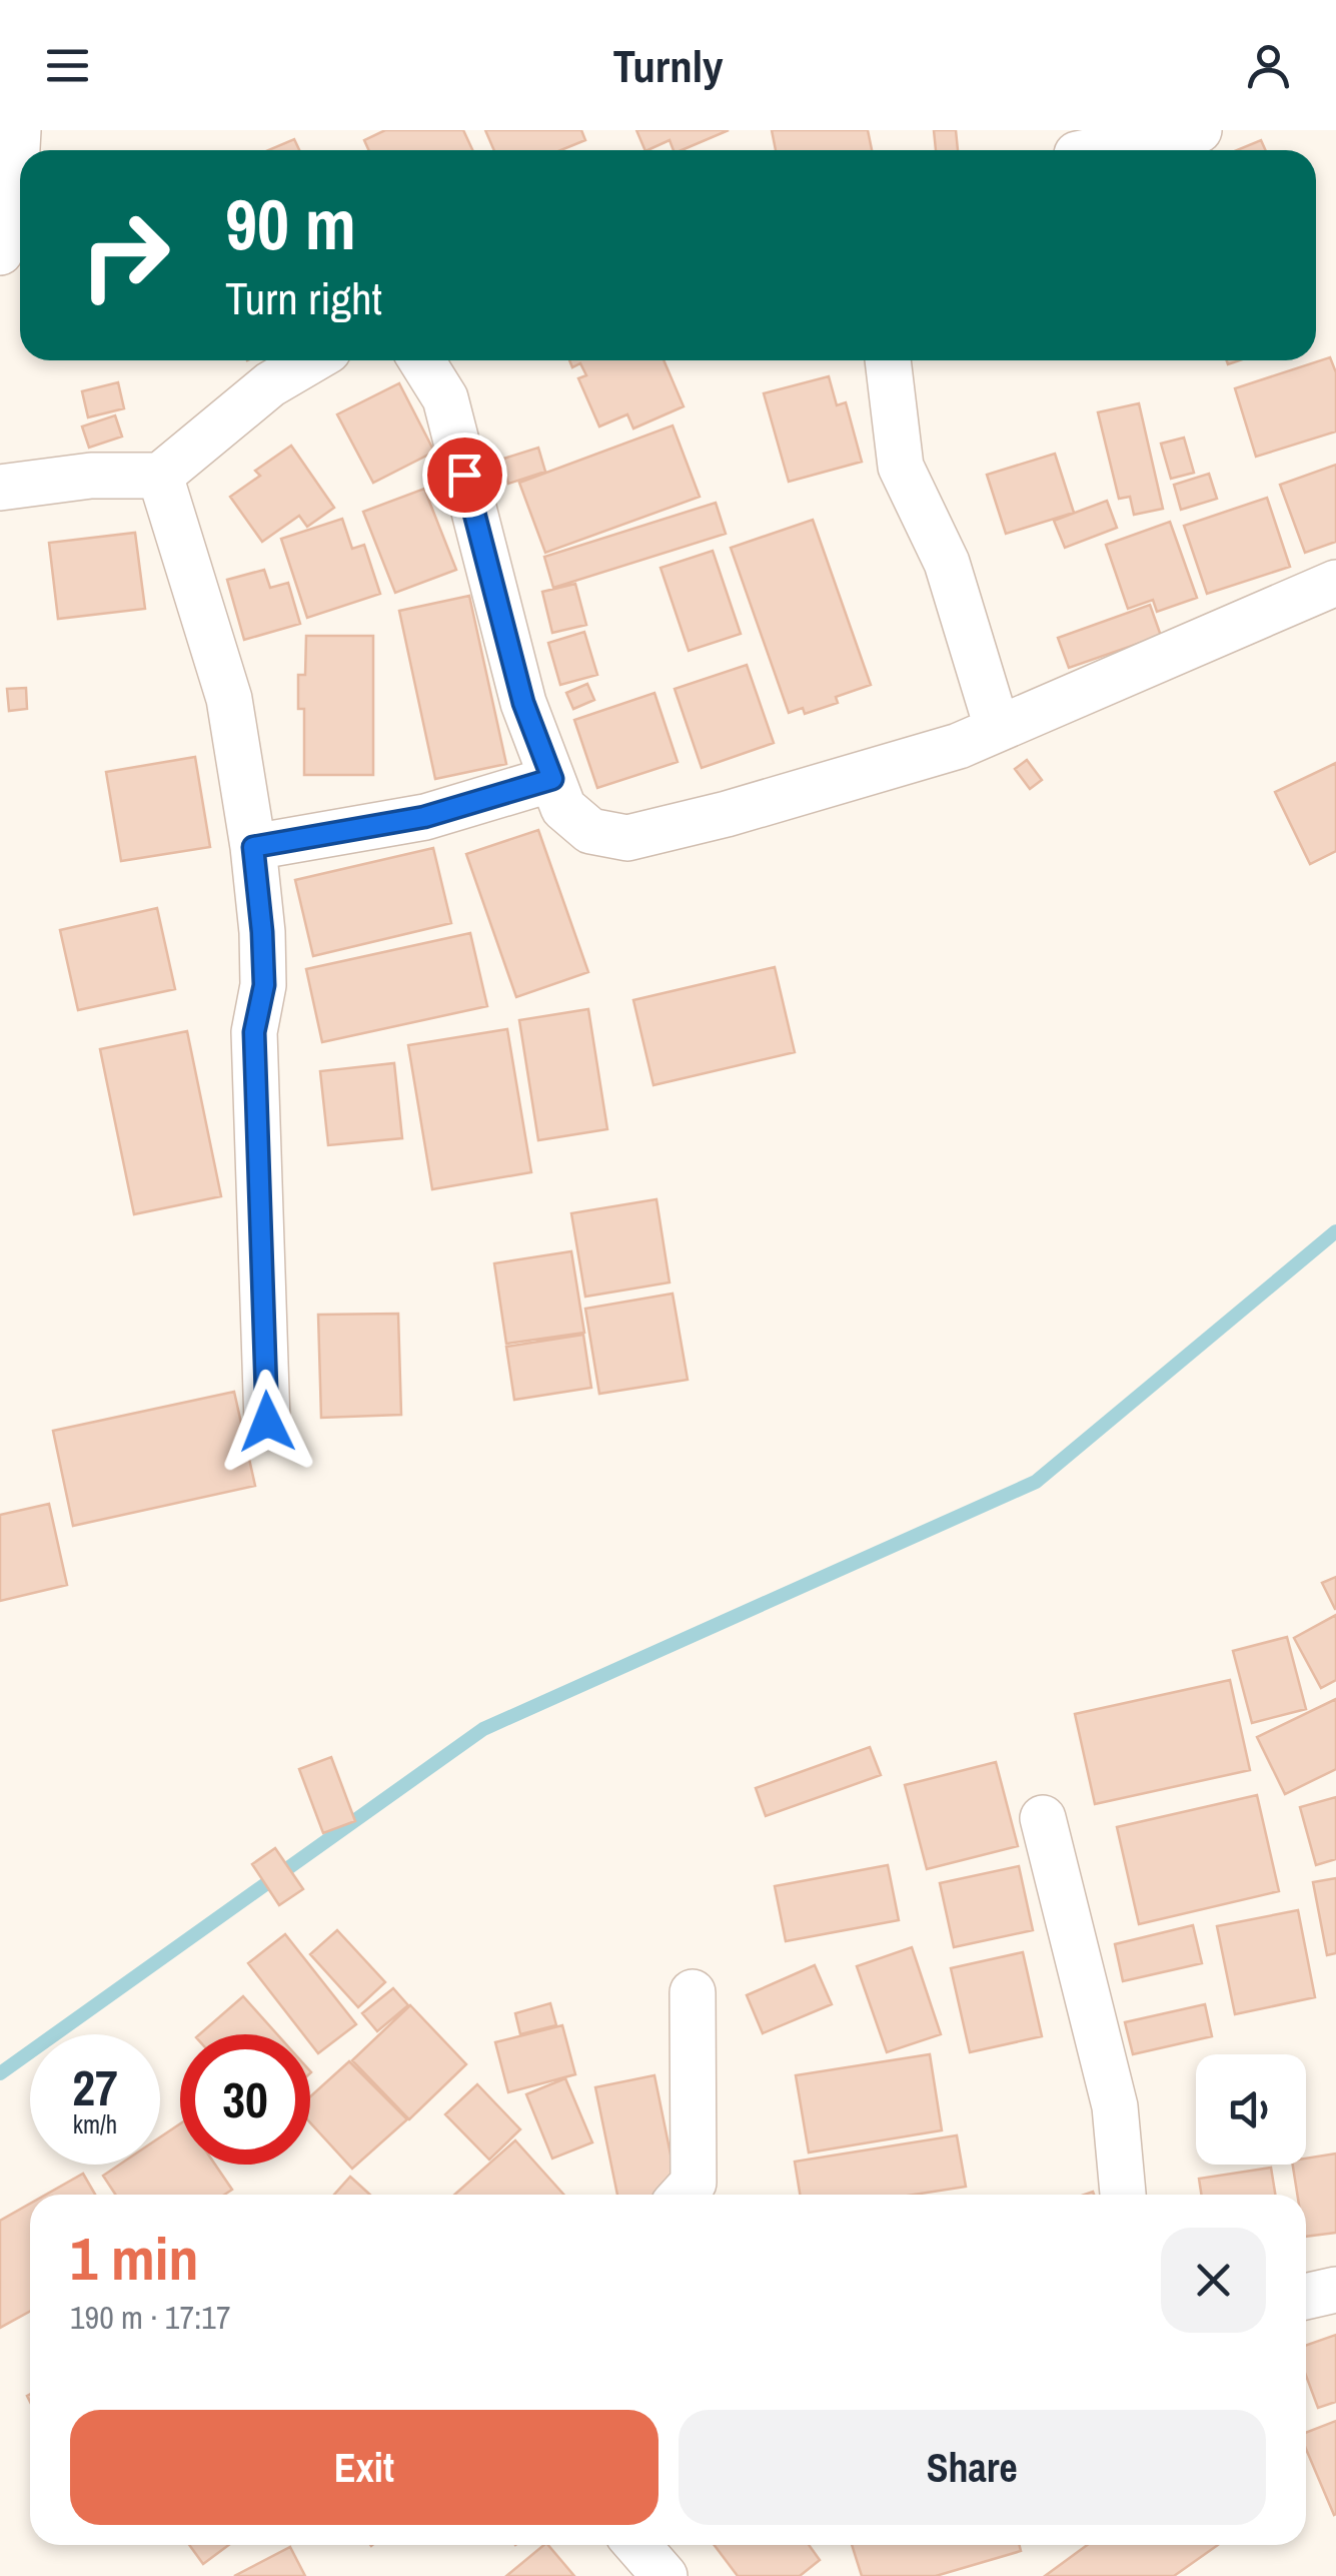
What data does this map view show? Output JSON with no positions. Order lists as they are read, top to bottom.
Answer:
{
  "page": {
    "header": "Turnly",
    "turn": ["90 m", "Turn right"],
    "speed": "27 km/h",
    "limit": "30",
    "heading": ["1 min", "190 m · 17:17"],
    "buttons": ["Exit", "Share"]
  }
}
